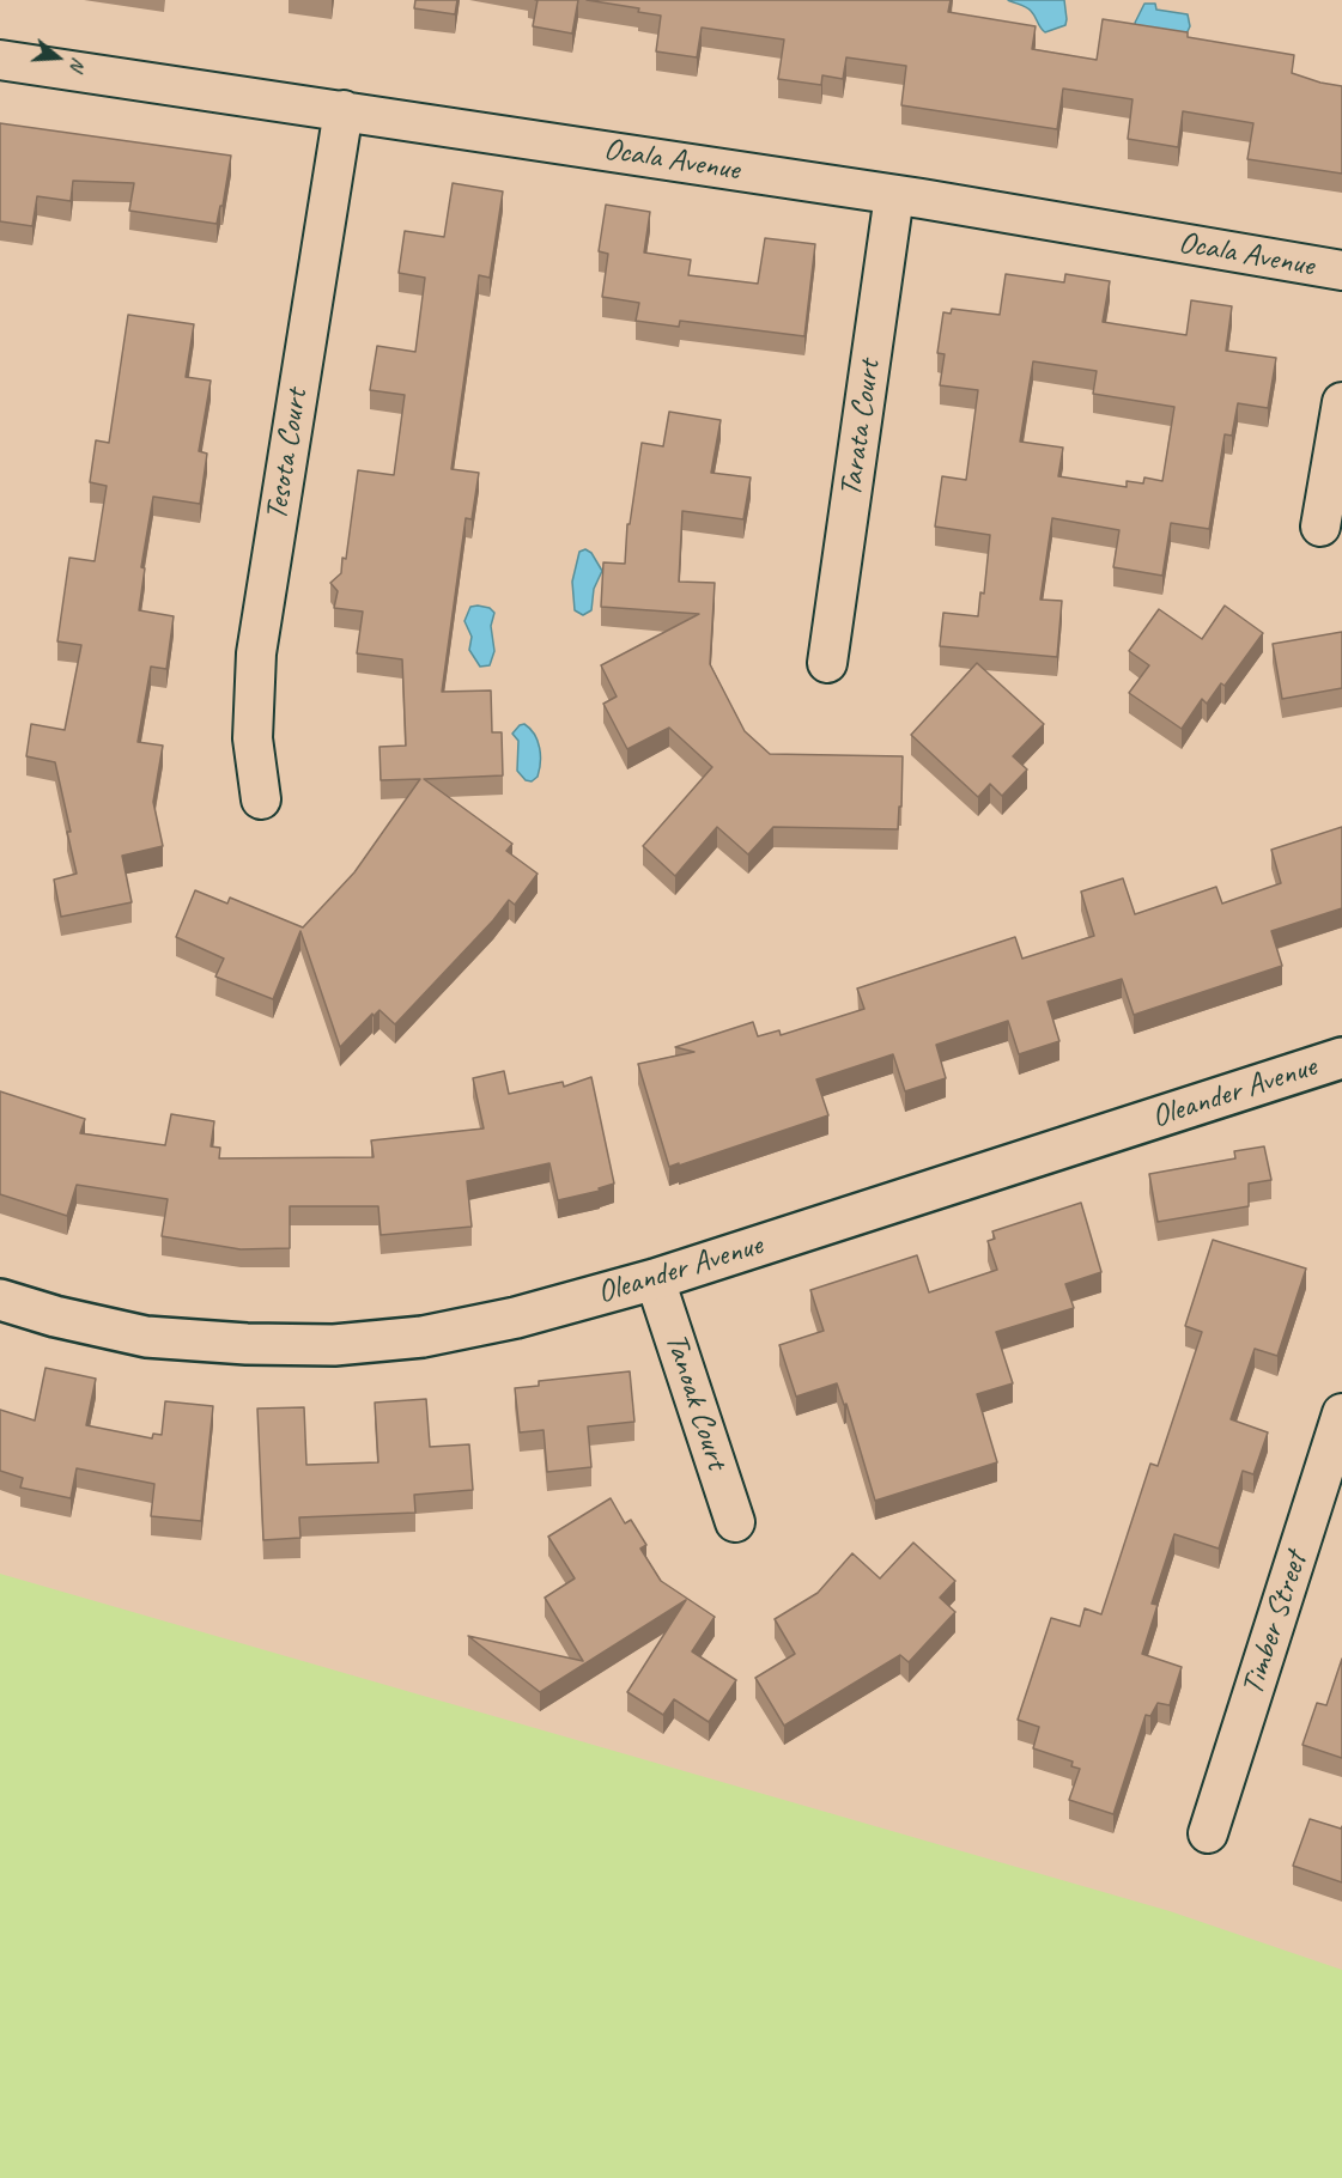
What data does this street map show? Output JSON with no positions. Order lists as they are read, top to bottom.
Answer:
{
  "streets": {
    "street": [
      "Ocala Avenue",
      "Tarata Court",
      "Tesota Court",
      "Oleander Avenue",
      "Tanoak Court",
      "Timber Street"
    ]
  },
  "crossings": [
    ["Ocala Avenue", "Tarata Court"],
    ["Ocala Avenue", "Tesota Court"],
    ["Oleander Avenue", "Tanoak Court"]
  ],
  "north": "right"
}
